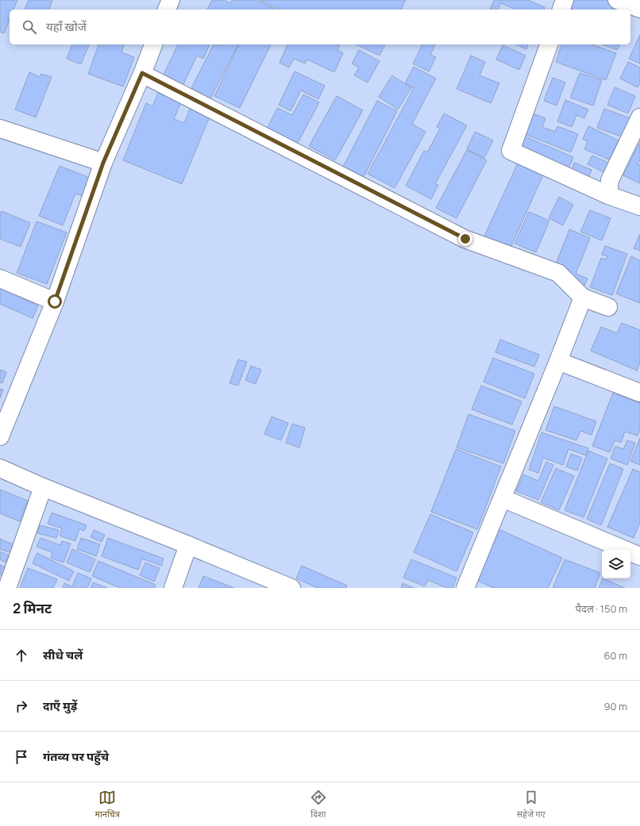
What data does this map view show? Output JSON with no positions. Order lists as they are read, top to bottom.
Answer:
{
  "page": {
    "search": "यहाँ खोजें",
    "heading": ["2 मिनट", "पैदल · 150 m"],
    "list": [
      ["सीधे चलें", "60 m"],
      ["दाएँ मुड़ें", "90 m"],
      "गंतव्य पर पहुँचे"
    ],
    "nav": ["मानचित्र", "दिशा", "सहेजे गए"]
  }
}
